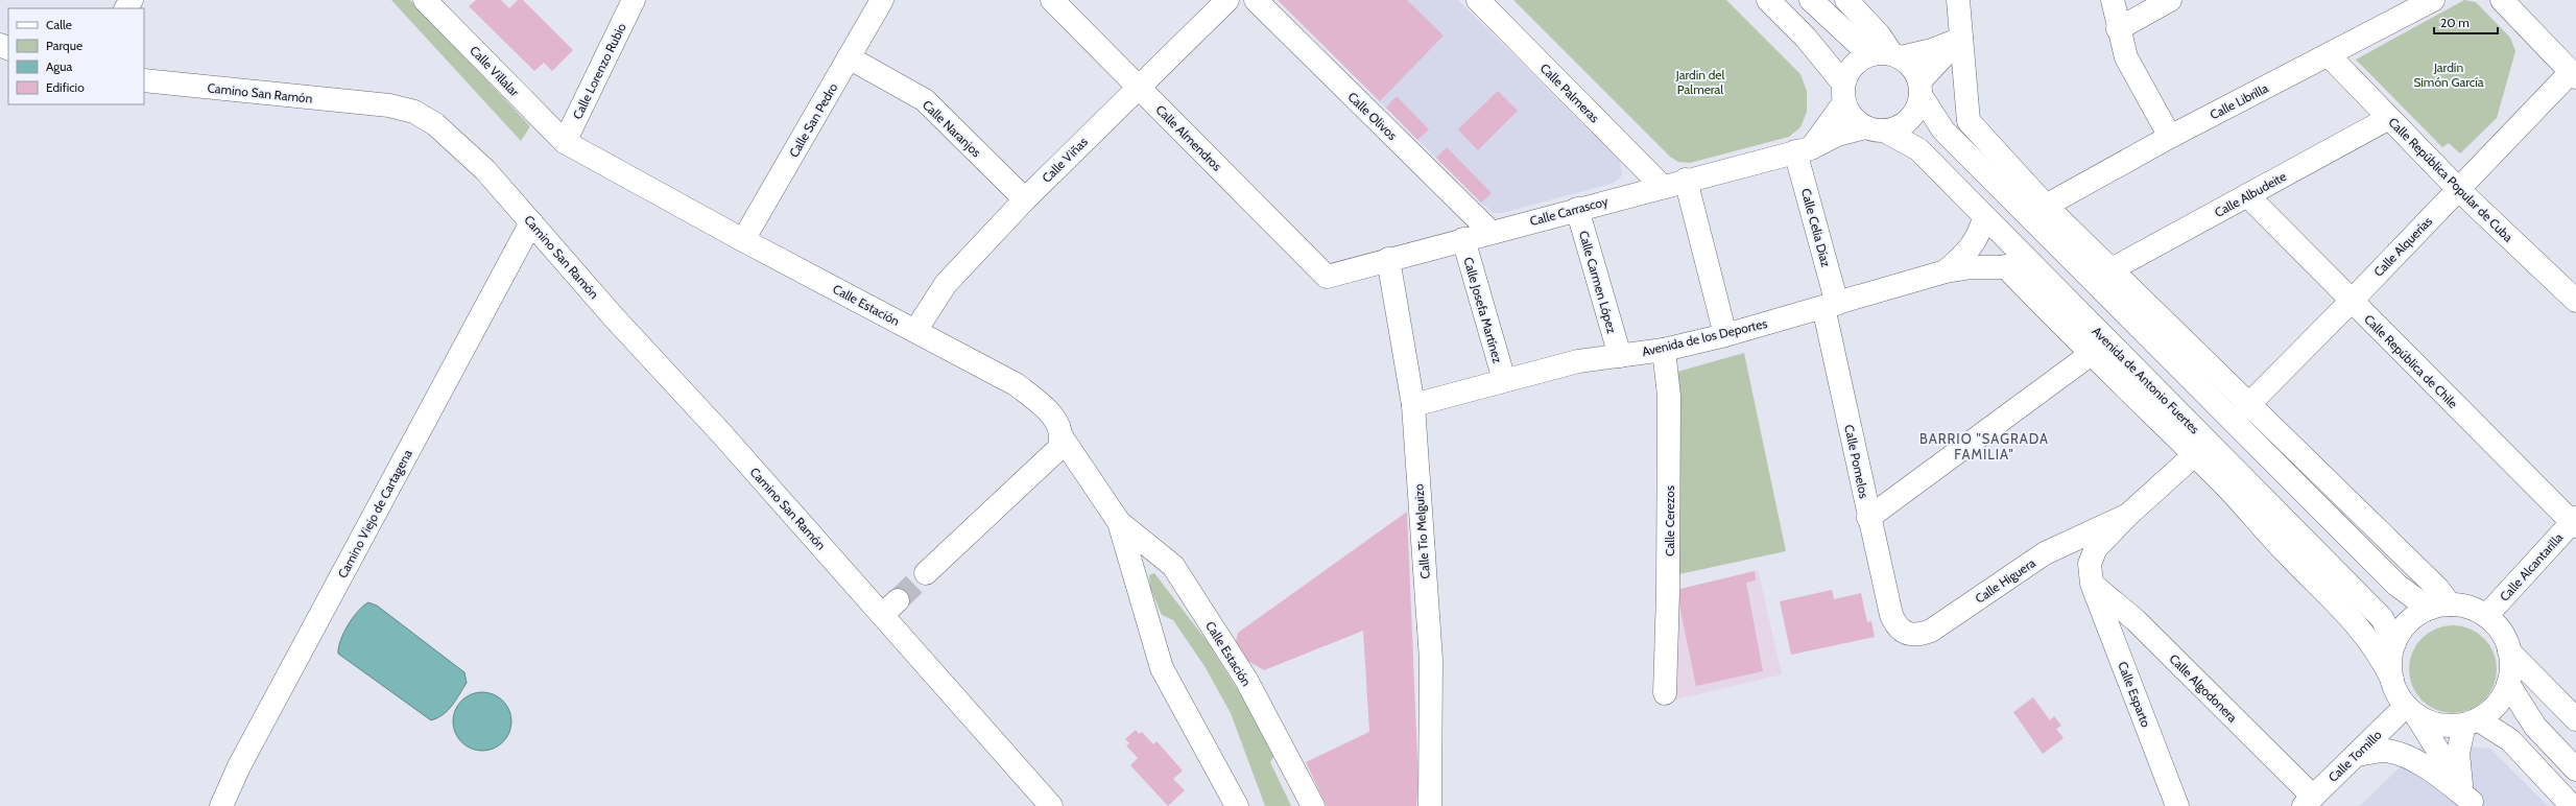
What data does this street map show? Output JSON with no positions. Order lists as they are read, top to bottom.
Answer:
{
  "streets": {
    "street": [
      "Calle Villalar",
      "Calle Lorenzo Rubio",
      "Camino San Ramón",
      "Calle Palmeras",
      "Calle Librilla",
      "Calle Olivos",
      "Calle San Pedro",
      "Calle Naranjos",
      "Calle Almendros",
      "Calle Viñas",
      "Calle República Popular de Cuba",
      "Calle Albudeite",
      "Calle Carrascoy",
      "Calle Celia Díaz",
      "Calle Alquerías",
      "Calle Carmen López",
      "Calle Estación",
      "Calle Josefa Martínez",
      "Avenida de los Deportes",
      "Calle República de Chile",
      "Avenida de Antonio Fuertes",
      "Calle Pomelos",
      "Camino Viejo de Cartagena",
      "Calle Cerezos",
      "Calle Tío Melguizo",
      "Calle Alcantarilla",
      "Calle Higuera",
      "Calle Algodonera",
      "Calle Esparto",
      "Calle Tomillo"
    ]
  },
  "crossings": [
    ["Calle Villalar", "Calle Lorenzo Rubio"],
    ["Calle Villalar", "Calle Estación"],
    ["Calle Lorenzo Rubio", "Calle Estación"],
    ["Camino San Ramón", "Camino Viejo de Cartagena"],
    ["Calle Palmeras", "Calle Carrascoy"],
    ["Calle Librilla", "Calle República Popular de Cuba"],
    ["Calle Olivos", "Calle Carrascoy"],
    ["Calle San Pedro", "Calle Naranjos"],
    ["Calle San Pedro", "Calle Estación"],
    ["Calle Naranjos", "Calle Viñas"],
    ["Calle Almendros", "Calle Viñas"],
    ["Calle Almendros", "Calle Carrascoy"],
    ["Calle Viñas", "Calle Estación"],
    ["Calle República Popular de Cuba", "Calle Albudeite"],
    ["Calle República Popular de Cuba", "Calle Alquerías"],
    ["Calle Albudeite", "Calle República de Chile"],
    ["Calle Carrascoy", "Calle Celia Díaz"],
    ["Calle Carrascoy", "Calle Carmen López"],
    ["Calle Carrascoy", "Calle Josefa Martínez"],
    ["Calle Carrascoy", "Avenida de Antonio Fuertes"],
    ["Calle Carrascoy", "Calle Tío Melguizo"],
    ["Calle Celia Díaz", "Avenida de los Deportes"],
    ["Calle Celia Díaz", "Calle Pomelos"],
    ["Calle Alquerías", "Calle República de Chile"],
    ["Calle Carmen López", "Avenida de los Deportes"],
    ["Calle Josefa Martínez", "Avenida de los Deportes"],
    ["Avenida de los Deportes", "Avenida de Antonio Fuertes"],
    ["Avenida de los Deportes", "Calle Pomelos"],
    ["Avenida de los Deportes", "Calle Cerezos"],
    ["Avenida de los Deportes", "Calle Tío Melguizo"],
    ["Calle República de Chile", "Calle Alcantarilla"],
    ["Avenida de Antonio Fuertes", "Calle Alcantarilla"],
    ["Avenida de Antonio Fuertes", "Calle Higuera"],
    ["Avenida de Antonio Fuertes", "Calle Tomillo"],
    ["Calle Pomelos", "Calle Higuera"],
    ["Calle Alcantarilla", "Calle Tomillo"],
    ["Calle Higuera", "Calle Algodonera"],
    ["Calle Higuera", "Calle Esparto"],
    ["Calle Algodonera", "Calle Esparto"],
    ["Calle Algodonera", "Calle Tomillo"]
  ],
  "districts": ["BARRIO \"SAGRADA FAMILIA\""],
  "parks": ["Jardín Simón García", "Jardín del Palmeral"],
  "legend": [
    "Calle",
    "Parque",
    "Agua",
    "Edificio"
  ],
  "scale_bar": "20 m"
}
